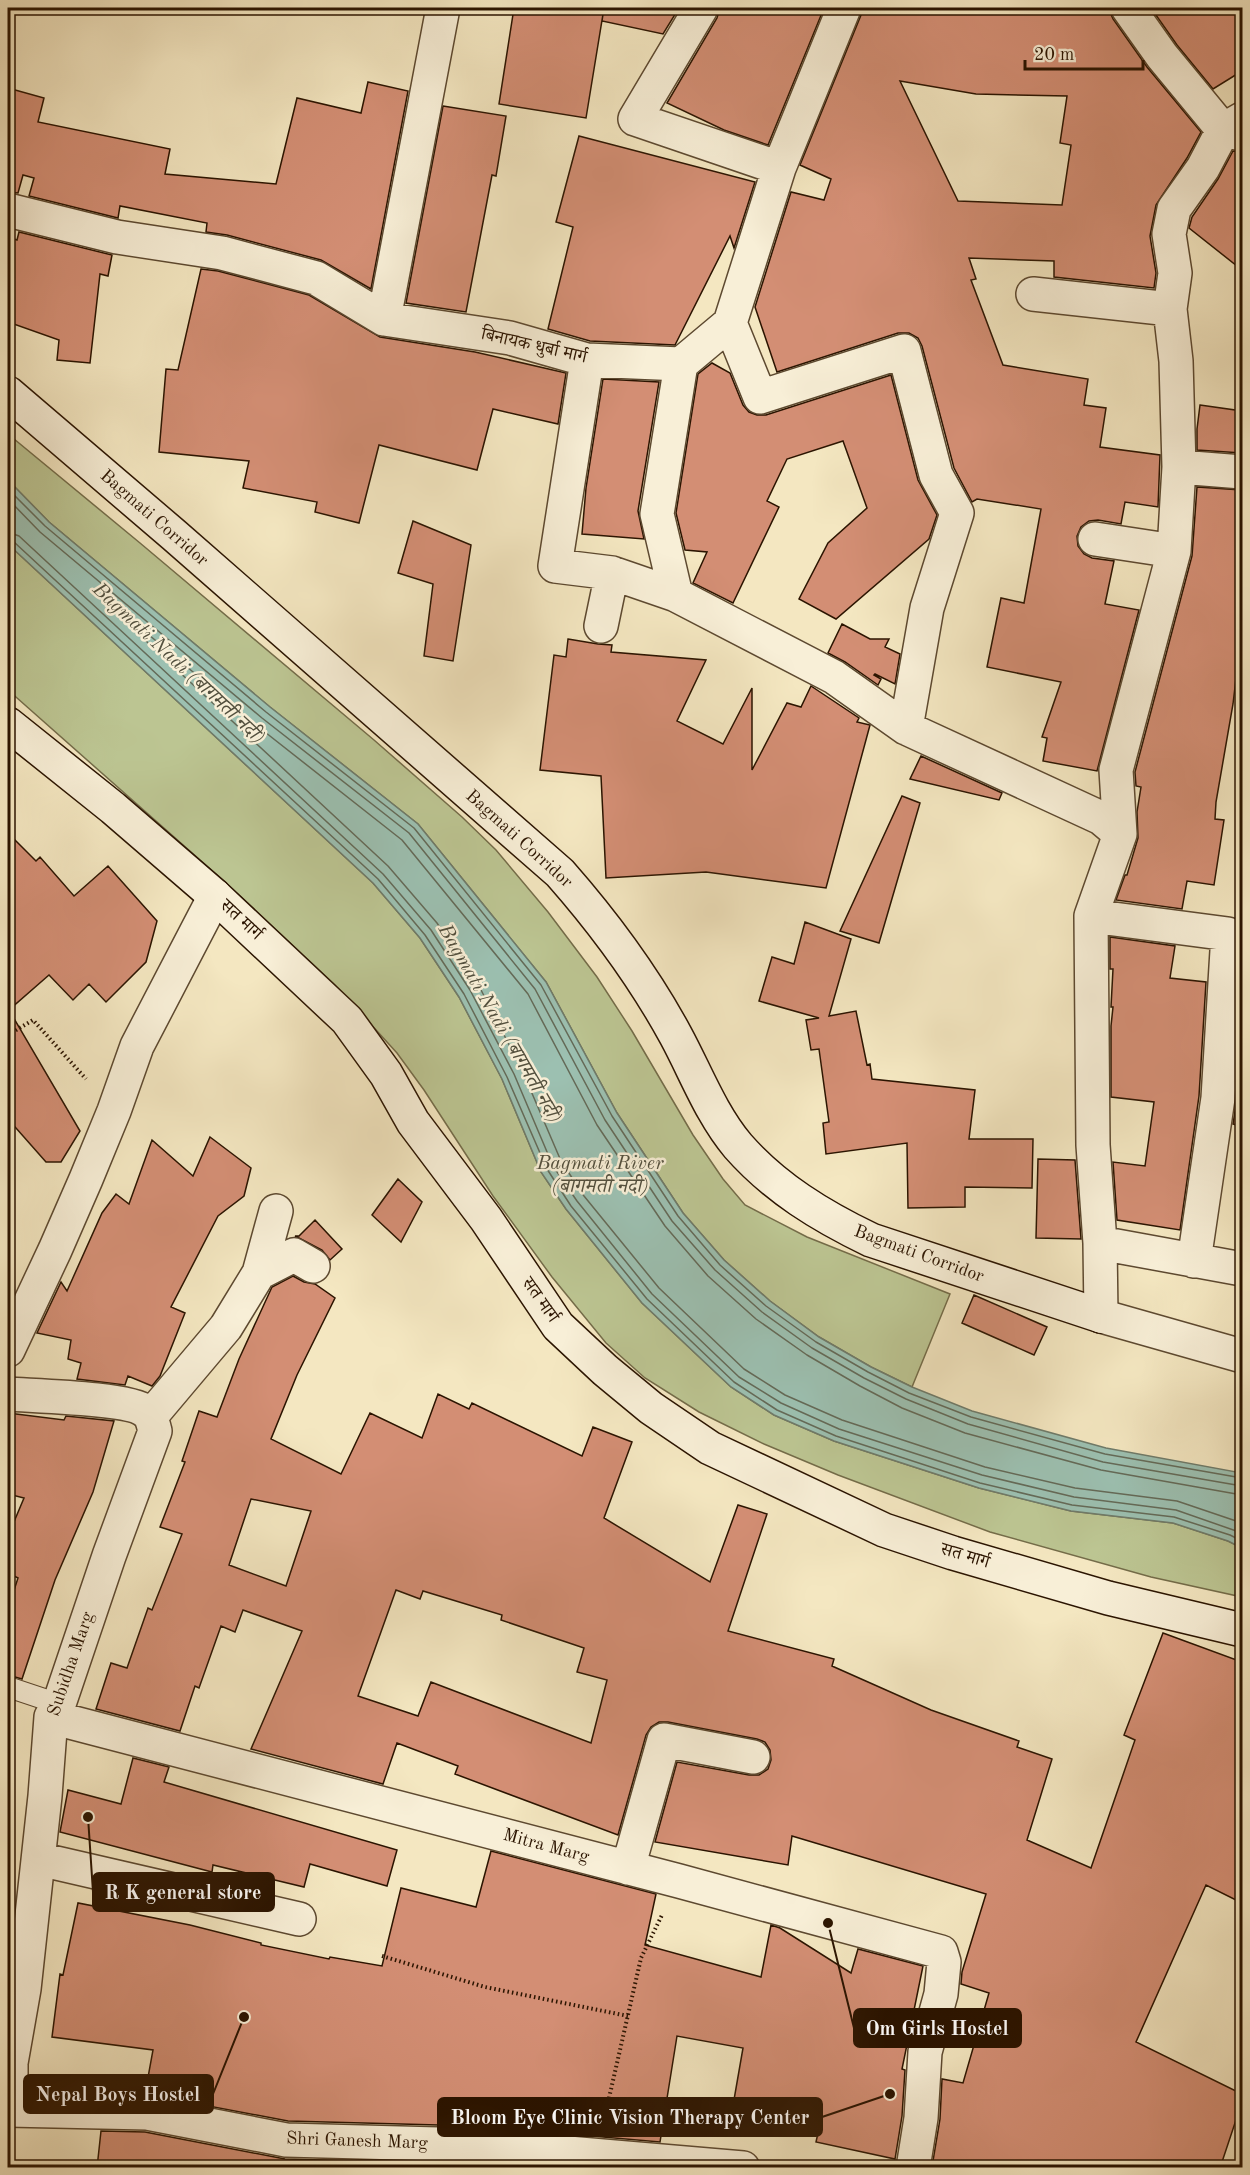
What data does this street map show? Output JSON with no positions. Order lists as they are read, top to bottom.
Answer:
{
  "streets": {
    "street": [
      "बिनायक धुर्बा मार्ग",
      "Bagmati Corridor",
      "सत मार्ग",
      "Subidha Marg",
      "Mitra Marg",
      "Shri Ganesh Marg"
    ]
  },
  "crossings": [
    ["Subidha Marg", "Mitra Marg"]
  ],
  "water": ["Bagmati Nadi (बागमती नदी)", "Bagmati River (बागमती नदी)"],
  "places": [
    "R K general store",
    "Om Girls Hostel",
    "Nepal Boys Hostel",
    "Bloom Eye Clinic Vision Therapy Center"
  ],
  "scale_bar": "20 m"
}
